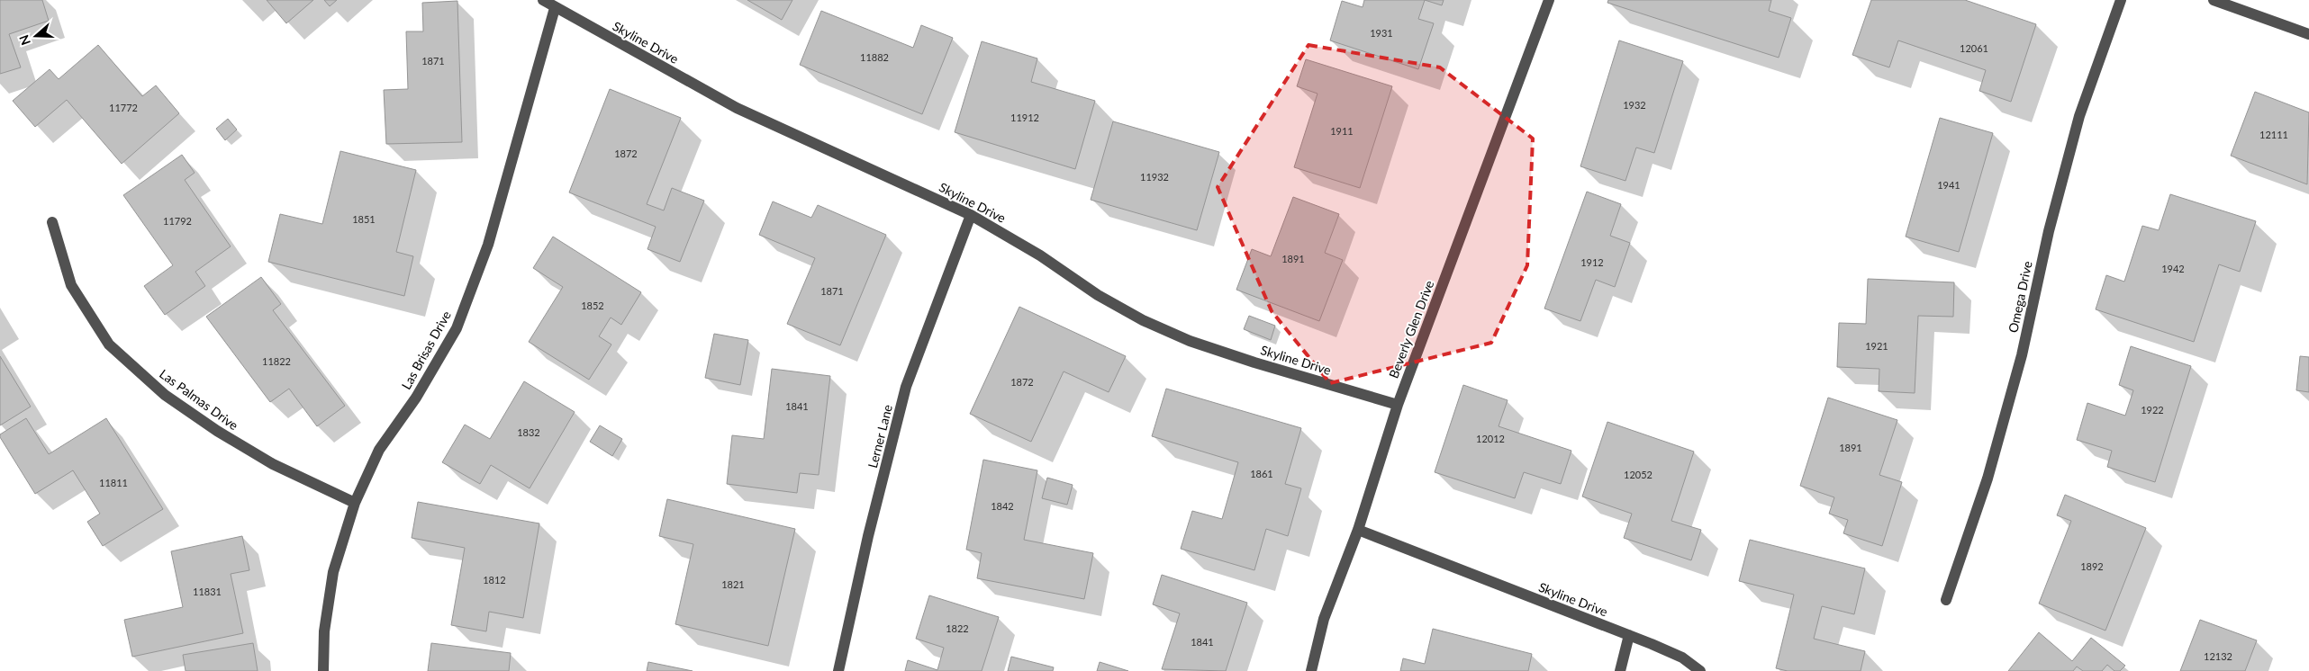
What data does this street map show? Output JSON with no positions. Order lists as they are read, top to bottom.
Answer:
{
  "streets": {
    "street": [
      "Skyline Drive",
      "Omega Drive",
      "Beverly Glen Drive",
      "Las Brisas Drive",
      "Las Palmas Drive",
      "Lerner Lane"
    ]
  },
  "crossings": [
    ["Skyline Drive", "Beverly Glen Drive"],
    ["Skyline Drive", "Las Brisas Drive"],
    ["Skyline Drive", "Lerner Lane"],
    ["Las Brisas Drive", "Las Palmas Drive"]
  ],
  "house_numbers": [
    "1931",
    "12061",
    "11882",
    "1871",
    "1932",
    "11772",
    "11912",
    "1911",
    "12111",
    "1872",
    "11932",
    "1941",
    "1851",
    "11792",
    "1891",
    "1912",
    "1942",
    "1871",
    "1852",
    "1921",
    "11822",
    "1872",
    "1841",
    "1922",
    "1832",
    "12012",
    "1891",
    "1861",
    "12052",
    "11811",
    "1842",
    "1892",
    "1812",
    "1821",
    "11831",
    "1822",
    "1841",
    "12132"
  ],
  "north": "left"
}
